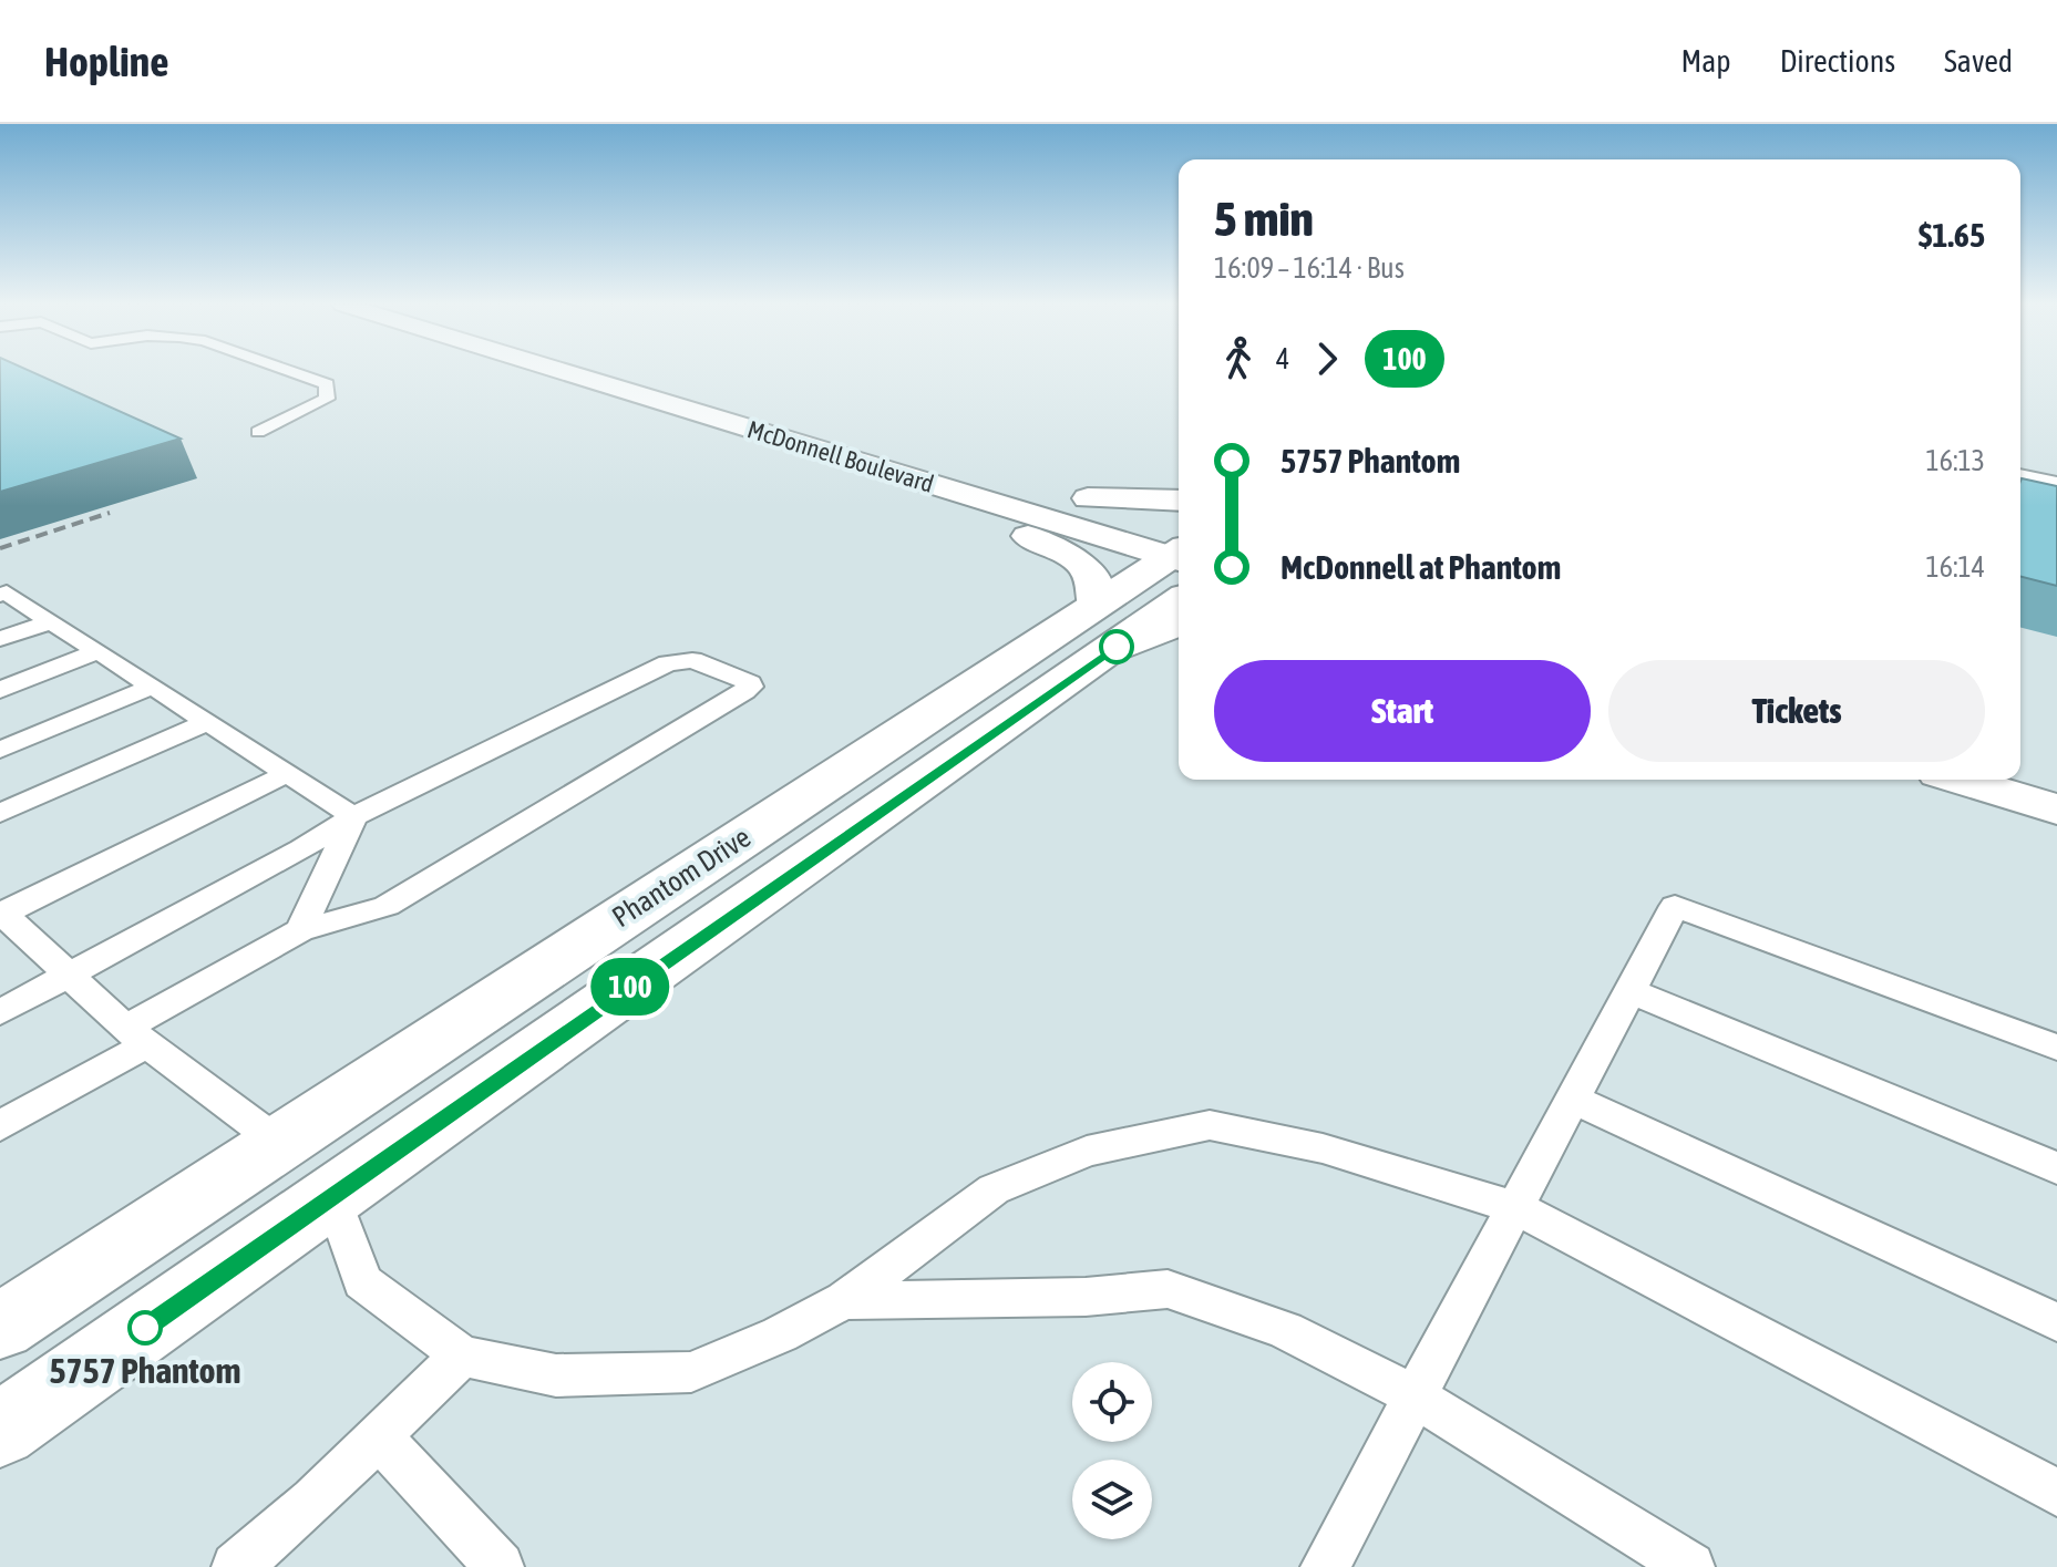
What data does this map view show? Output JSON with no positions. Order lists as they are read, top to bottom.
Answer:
{
  "streets": {
    "main road": ["McDonnell Boulevard", "Phantom Drive"]
  },
  "places": ["5757 Phantom"],
  "lines": ["bus line 100"],
  "page": {
    "header": "Hopline",
    "nav": ["Map", "Directions", "Saved"],
    "on_map": "100",
    "heading": ["5 min", "16:09 – 16:14 · Bus", "$1.65"],
    "legs": ["4", "100"],
    "list": [
      {
        "name": "5757 Phantom",
        "value": "16:13"
      },
      {
        "name": "McDonnell at Phantom",
        "value": "16:14"
      }
    ],
    "buttons": ["Start", "Tickets"]
  }
}
